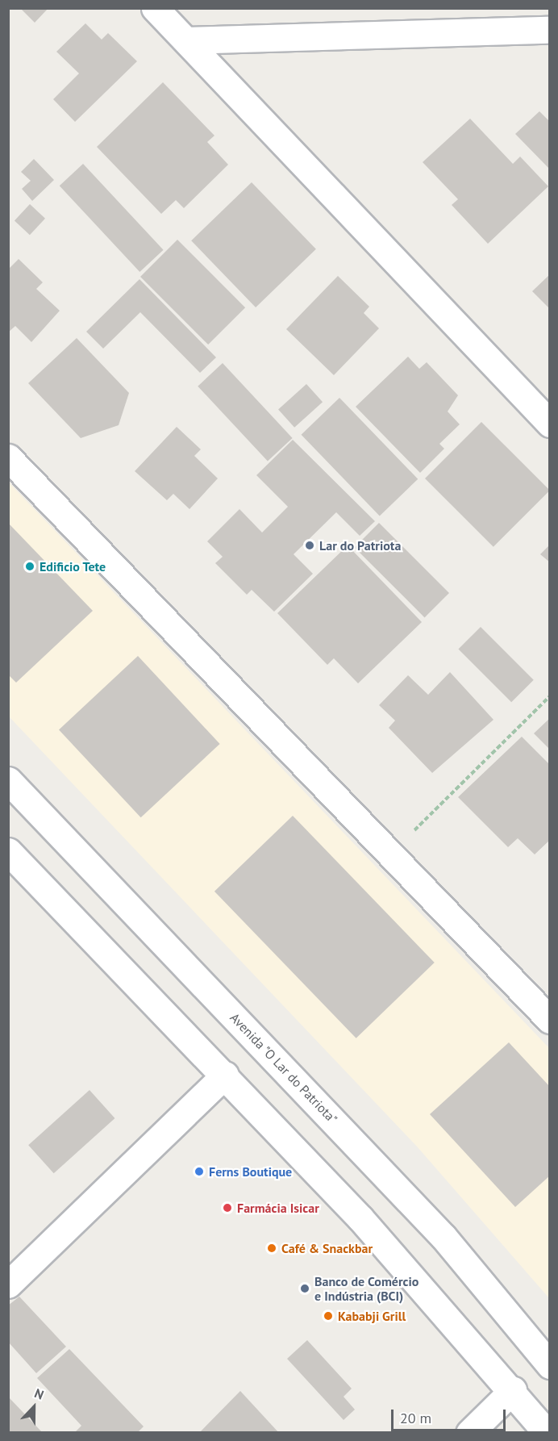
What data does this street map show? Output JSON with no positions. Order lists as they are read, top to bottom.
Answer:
{
  "streets": {
    "street": ["Avenida \"O Lar do Patriota\""]
  },
  "places": [
    "Lar do Patriota",
    "Edificio Tete",
    "Ferns Boutique",
    "Farmácia Isicar",
    "Café & Snackbar",
    "Banco de Comércio e Indústria (BCI)",
    "Kababji Grill"
  ],
  "scale_bar": "20 m",
  "north": "top"
}
